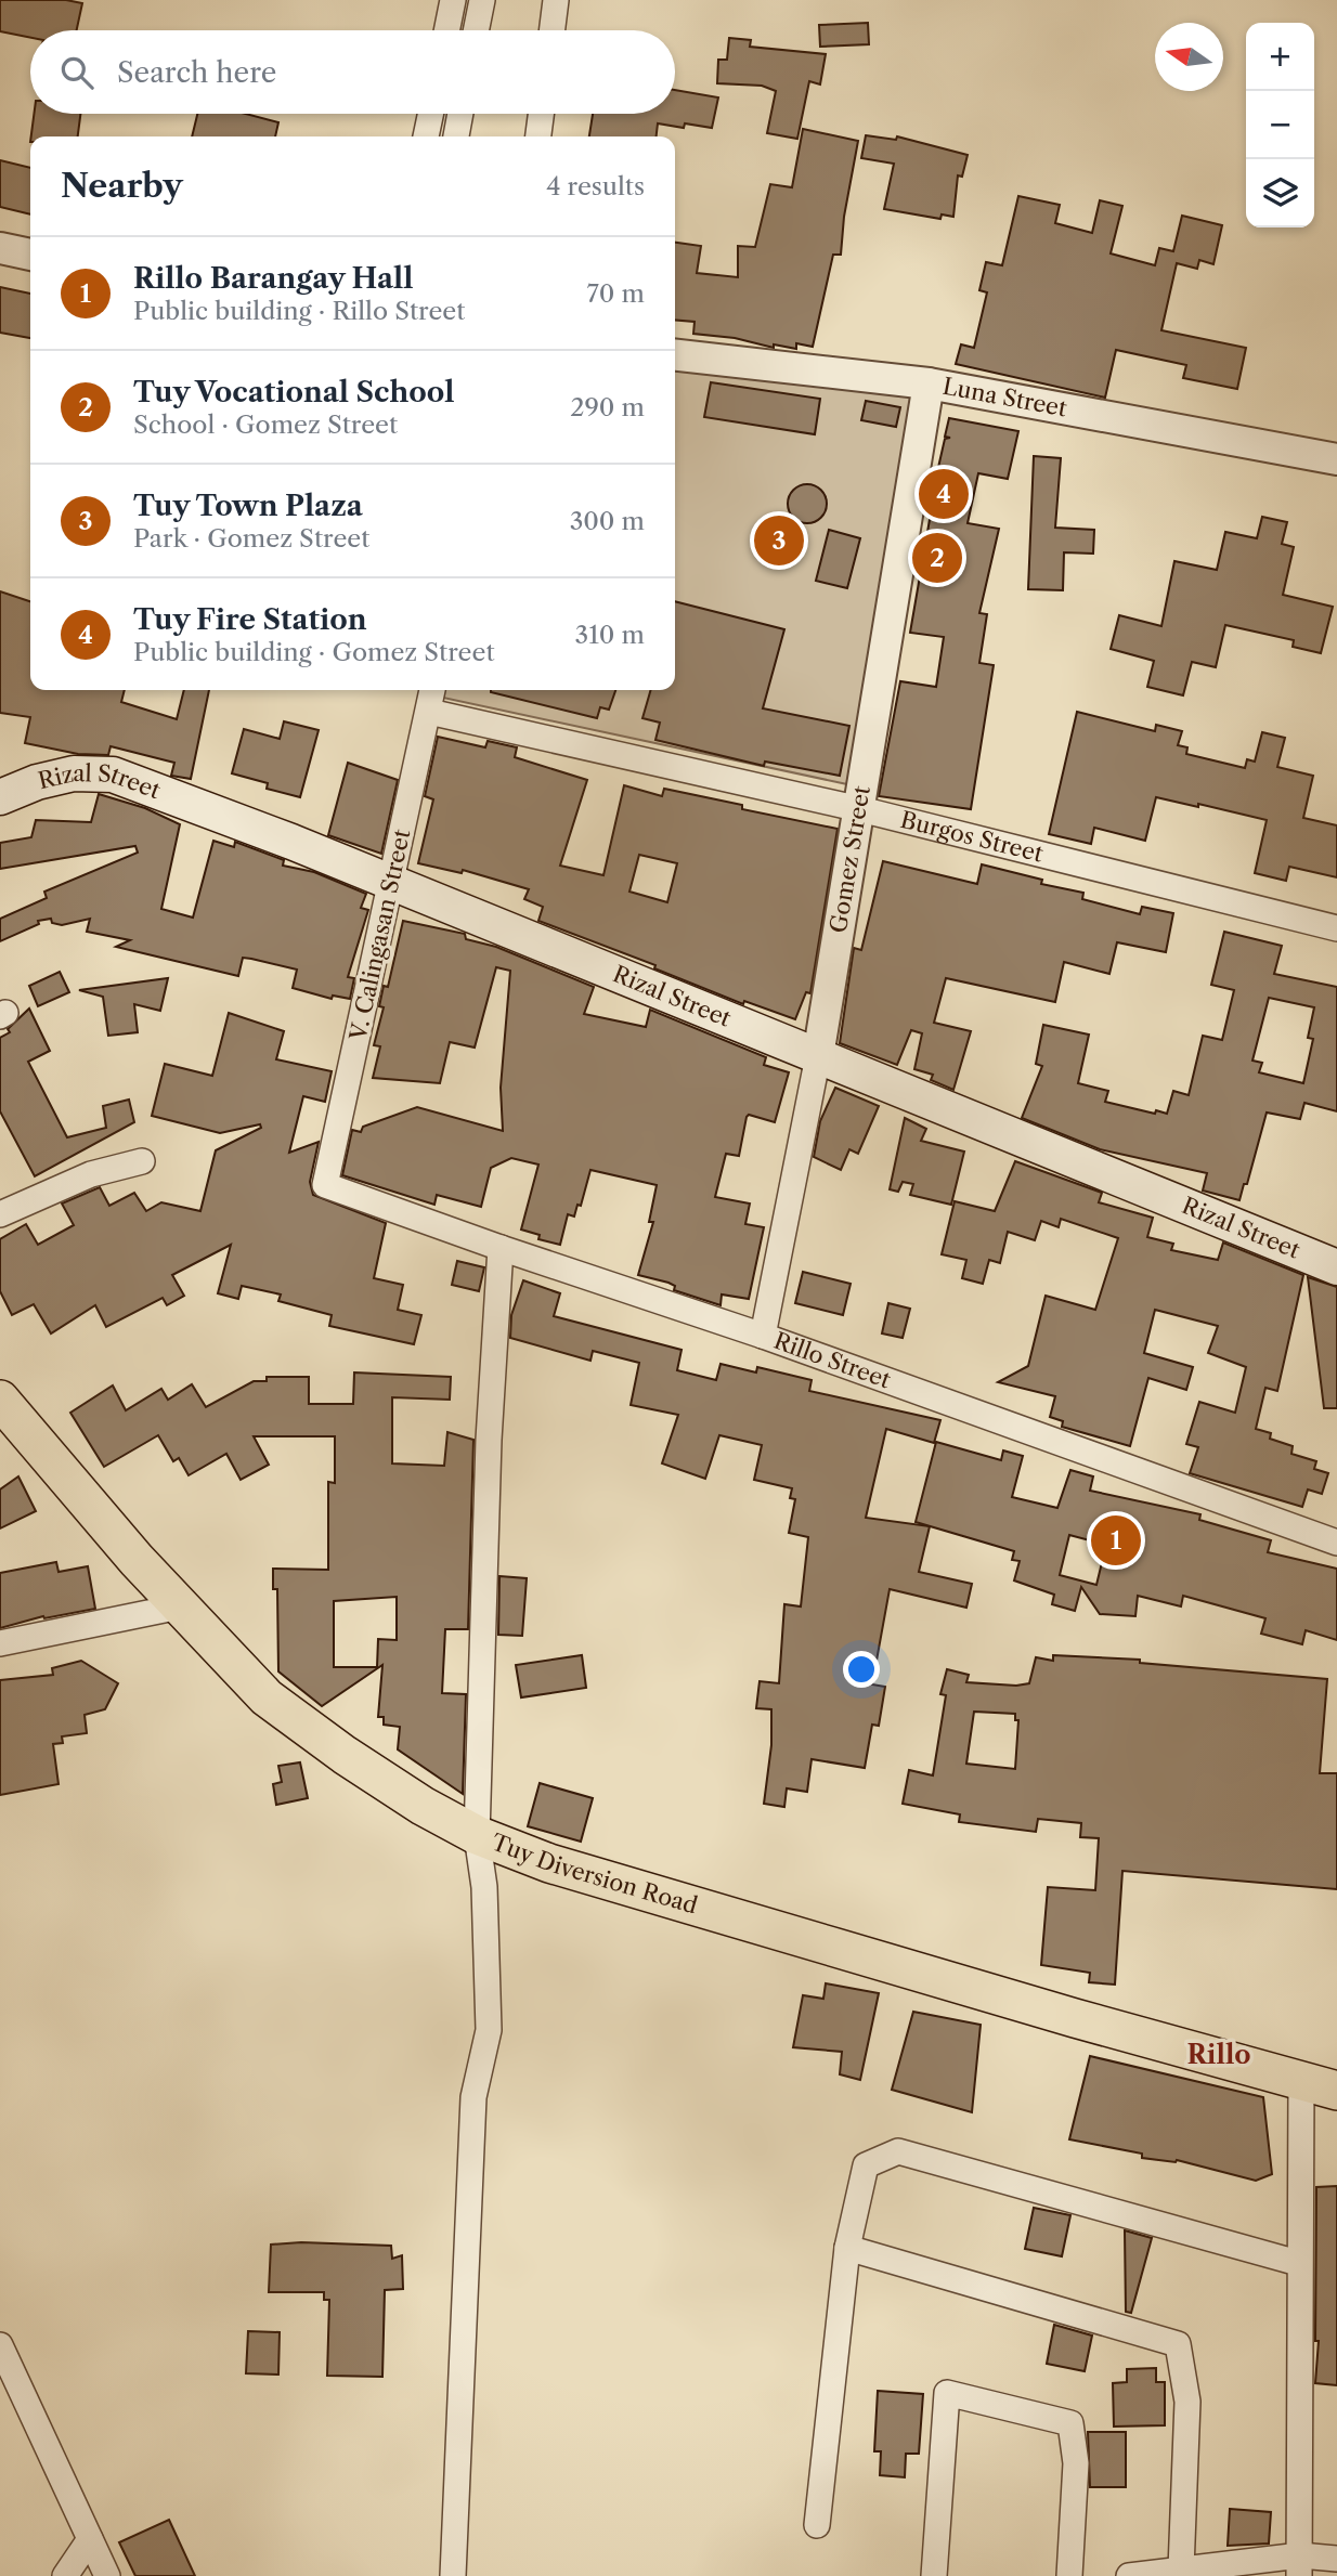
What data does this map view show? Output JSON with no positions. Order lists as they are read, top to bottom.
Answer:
{
  "streets": {
    "main road": ["Rizal Street", "Tuy Diversion Road"],
    "street": [
      "Luna Street",
      "Burgos Street",
      "Gomez Street",
      "V. Calingasan Street",
      "Rillo Street"
    ]
  },
  "crossings": [
    ["Luna Street", "Gomez Street"],
    ["Rizal Street", "Gomez Street"],
    ["Rizal Street", "V. Calingasan Street"],
    ["Burgos Street", "Gomez Street"],
    ["Burgos Street", "V. Calingasan Street"],
    ["Gomez Street", "Rillo Street"],
    ["V. Calingasan Street", "Rillo Street"]
  ],
  "districts": ["Rillo"],
  "north": "left",
  "page": {
    "map_buttons": ["+", "−"],
    "search": "Search here",
    "heading": ["Nearby", "4 results"],
    "list": [
      {
        "mark": "1",
        "name": "Rillo Barangay Hall",
        "note": "Public building · Rillo Street",
        "value": "70 m"
      },
      {
        "mark": "2",
        "name": "Tuy Vocational School",
        "note": "School · Gomez Street",
        "value": "290 m"
      },
      {
        "mark": "3",
        "name": "Tuy Town Plaza",
        "note": "Park · Gomez Street",
        "value": "300 m"
      },
      {
        "mark": "4",
        "name": "Tuy Fire Station",
        "note": "Public building · Gomez Street",
        "value": "310 m"
      }
    ],
    "pins": [
      "4",
      "3",
      "2",
      "1"
    ]
  }
}
